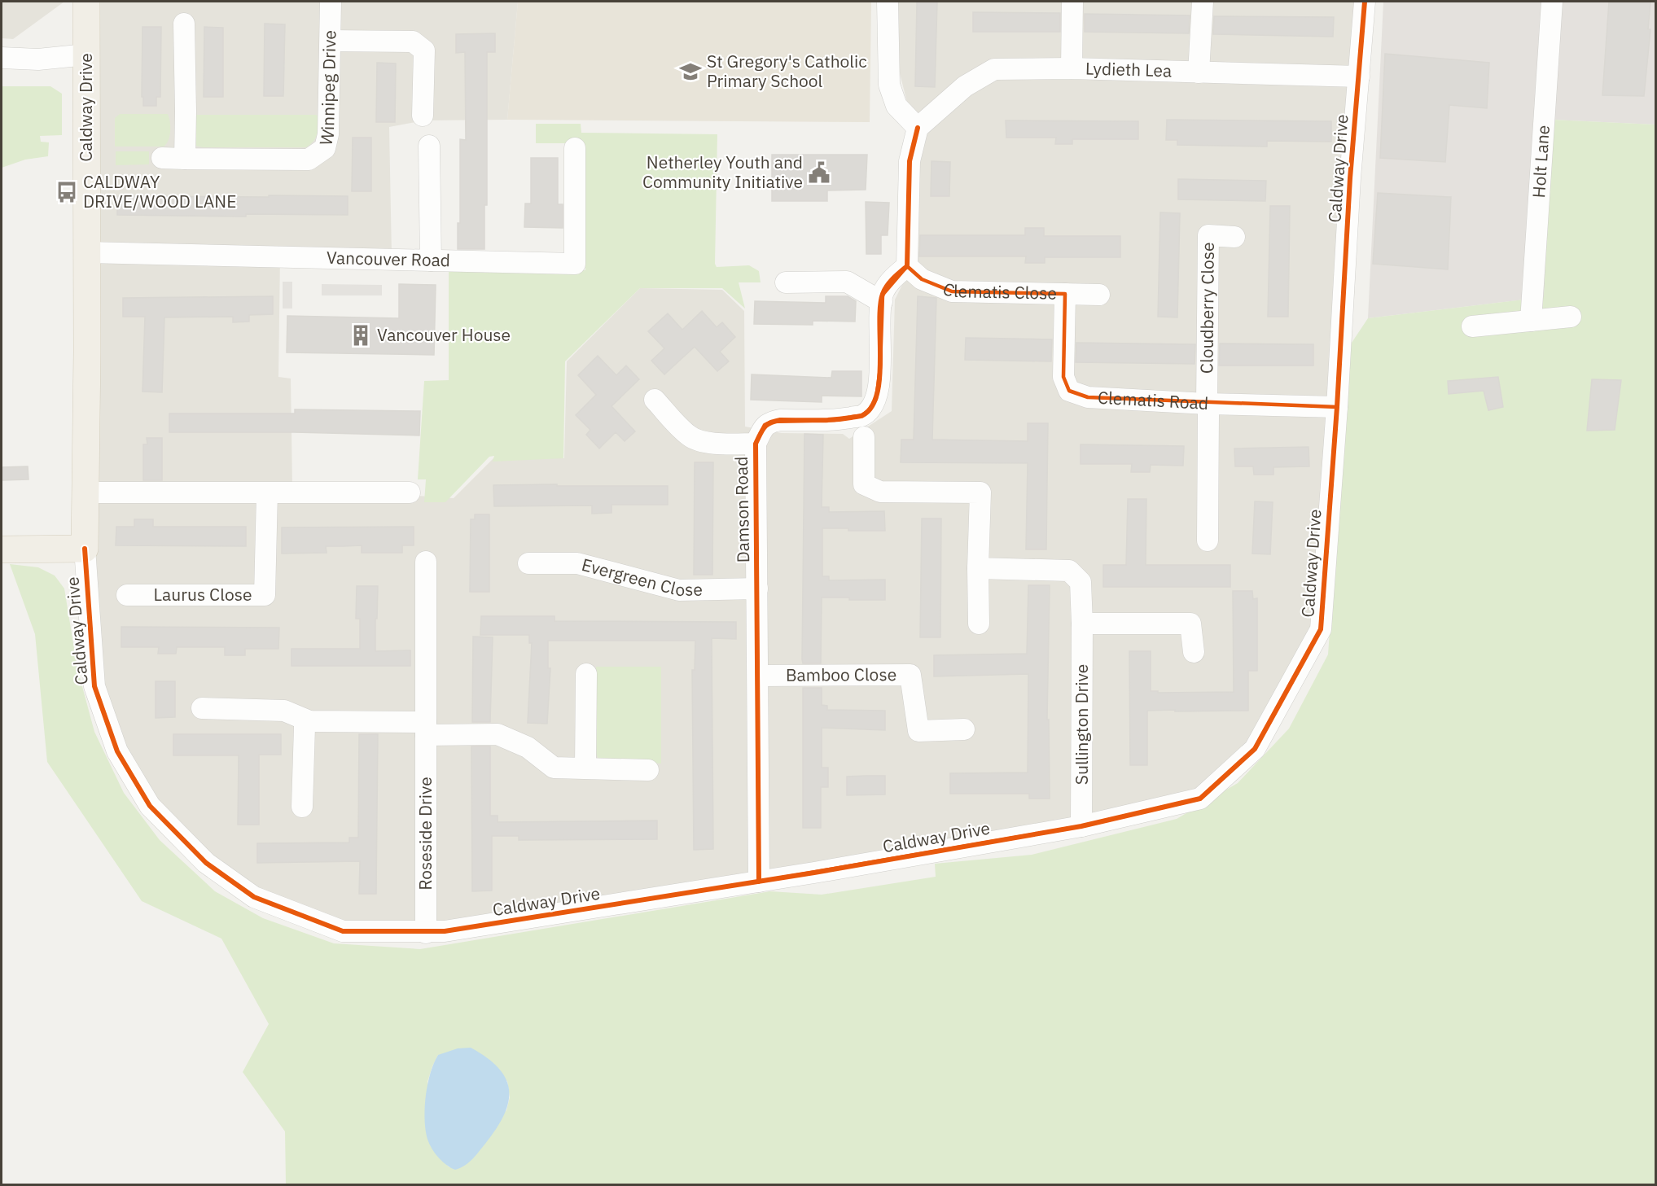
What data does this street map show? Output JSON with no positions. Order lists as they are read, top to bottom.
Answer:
{
  "streets": {
    "main road": ["Caldway Drive"],
    "street": [
      "Lydieth Lea",
      "Winnipeg Drive",
      "Holt Lane",
      "Vancouver Road",
      "Clematis Close",
      "Cloudberry Close",
      "Clematis Road",
      "Damson Road",
      "Evergreen Close",
      "Laurus Close",
      "Bamboo Close",
      "Sullington Drive",
      "Roseside Drive"
    ]
  },
  "crossings": [
    ["Lydieth Lea", "Caldway Drive"],
    ["Caldway Drive", "Vancouver Road"],
    ["Caldway Drive", "Clematis Road"],
    ["Caldway Drive", "Damson Road"],
    ["Caldway Drive", "Sullington Drive"],
    ["Caldway Drive", "Roseside Drive"],
    ["Clematis Close", "Clematis Road"],
    ["Clematis Close", "Damson Road"],
    ["Cloudberry Close", "Clematis Road"],
    ["Damson Road", "Evergreen Close"],
    ["Damson Road", "Bamboo Close"]
  ],
  "places": {
    "school or university": ["St Gregory's Catholic Primary School"],
    "public building": ["Netherley Youth and Community Initiative"],
    "bus stop": ["CALDWAY DRIVE/WOOD LANE"],
    "building": ["Vancouver House"]
  }
}
